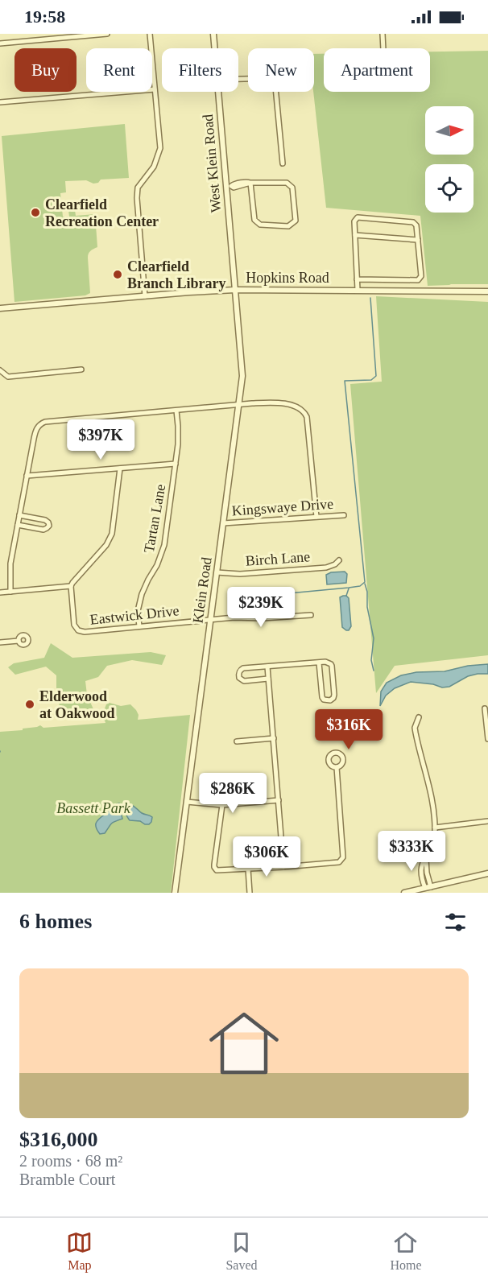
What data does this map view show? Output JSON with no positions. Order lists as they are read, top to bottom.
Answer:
{
  "streets": {
    "street": [
      "West Klein Road",
      "Hopkins Road",
      "Kingswaye Drive",
      "Tartan Lane",
      "Birch Lane",
      "Klein Road",
      "Eastwick Drive"
    ]
  },
  "crossings": [
    ["West Klein Road", "Hopkins Road"],
    ["West Klein Road", "Klein Road"],
    ["Hopkins Road", "Klein Road"],
    ["Kingswaye Drive", "Klein Road"],
    ["Tartan Lane", "Eastwick Drive"],
    ["Birch Lane", "Klein Road"],
    ["Klein Road", "Eastwick Drive"]
  ],
  "parks": ["Bassett Park"],
  "places": ["Clearfield Recreation Center", "Clearfield Branch Library", "Elderwood at Oakwood"],
  "north": "right",
  "page": {
    "status": "19:58",
    "chip": [
      "Buy",
      "Rent",
      "Filters",
      "New",
      "Apartment"
    ],
    "price": [
      "$397K",
      "$239K",
      "$316K",
      "$286K",
      "$333K",
      "$306K"
    ],
    "heading": "6 homes",
    "list": [
      {
        "name": "$316,000",
        "note": "2 rooms · 68 m² · Bramble Court"
      }
    ],
    "tabs": ["Map", "Saved", "Home"]
  }
}
